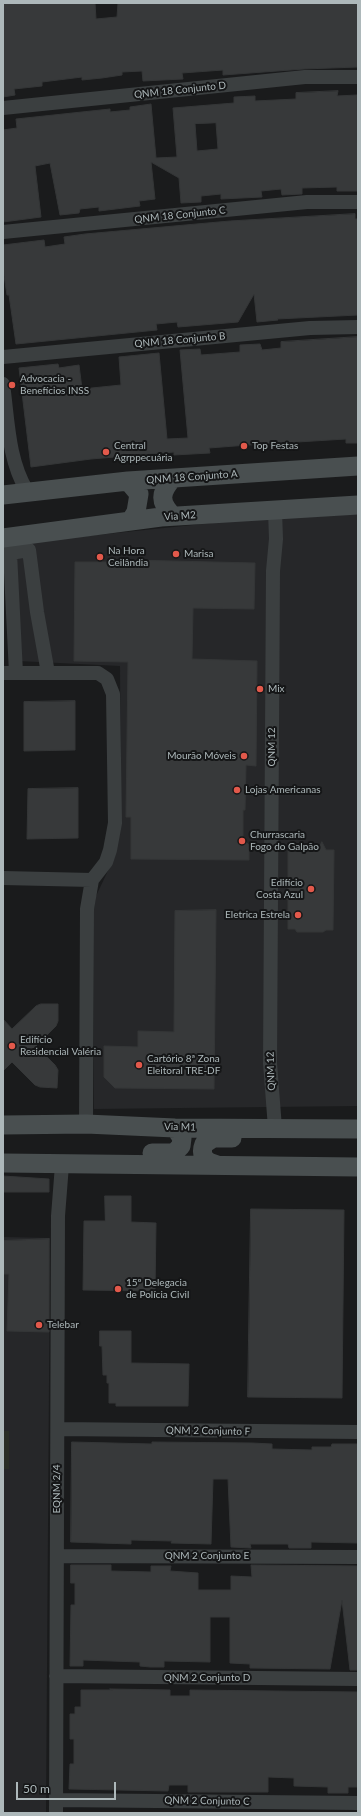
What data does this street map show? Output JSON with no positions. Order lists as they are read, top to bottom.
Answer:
{
  "streets": {
    "main road": ["QNM 18 Conjunto A", "Via M2", "Via M1"],
    "street": [
      "QNM 18 Conjunto D",
      "QNM 18 Conjunto C",
      "QNM 18 Conjunto B",
      "QNM 12",
      "QNM 2 Conjunto F",
      "EQNM 2/4",
      "QNM 2 Conjunto E",
      "QNM 2 Conjunto D",
      "QNM 2 Conjunto C"
    ]
  },
  "crossings": [
    ["Via M2", "QNM 12"],
    ["QNM 12", "Via M1"],
    ["QNM 2 Conjunto F", "EQNM 2/4"],
    ["EQNM 2/4", "QNM 2 Conjunto E"],
    ["EQNM 2/4", "QNM 2 Conjunto D"],
    ["EQNM 2/4", "QNM 2 Conjunto C"]
  ],
  "places": [
    "Advocacia - Benefícios INSS",
    "Top Festas",
    "Central Agrppecuária",
    "Marisa",
    "Na Hora Ceilândia",
    "Mix",
    "Mourão Móveis",
    "Lojas Americanas",
    "Churrascaria Fogo do Galpão",
    "Edifício Costa Azul",
    "Eletrica Estrela",
    "Edifício Residencial Valéria",
    "Cartório 8ª Zona Eleitoral TRE-DF",
    "15º Delegacia de Polícia Civil",
    "Telebar"
  ],
  "scale_bar": "50 m"
}
